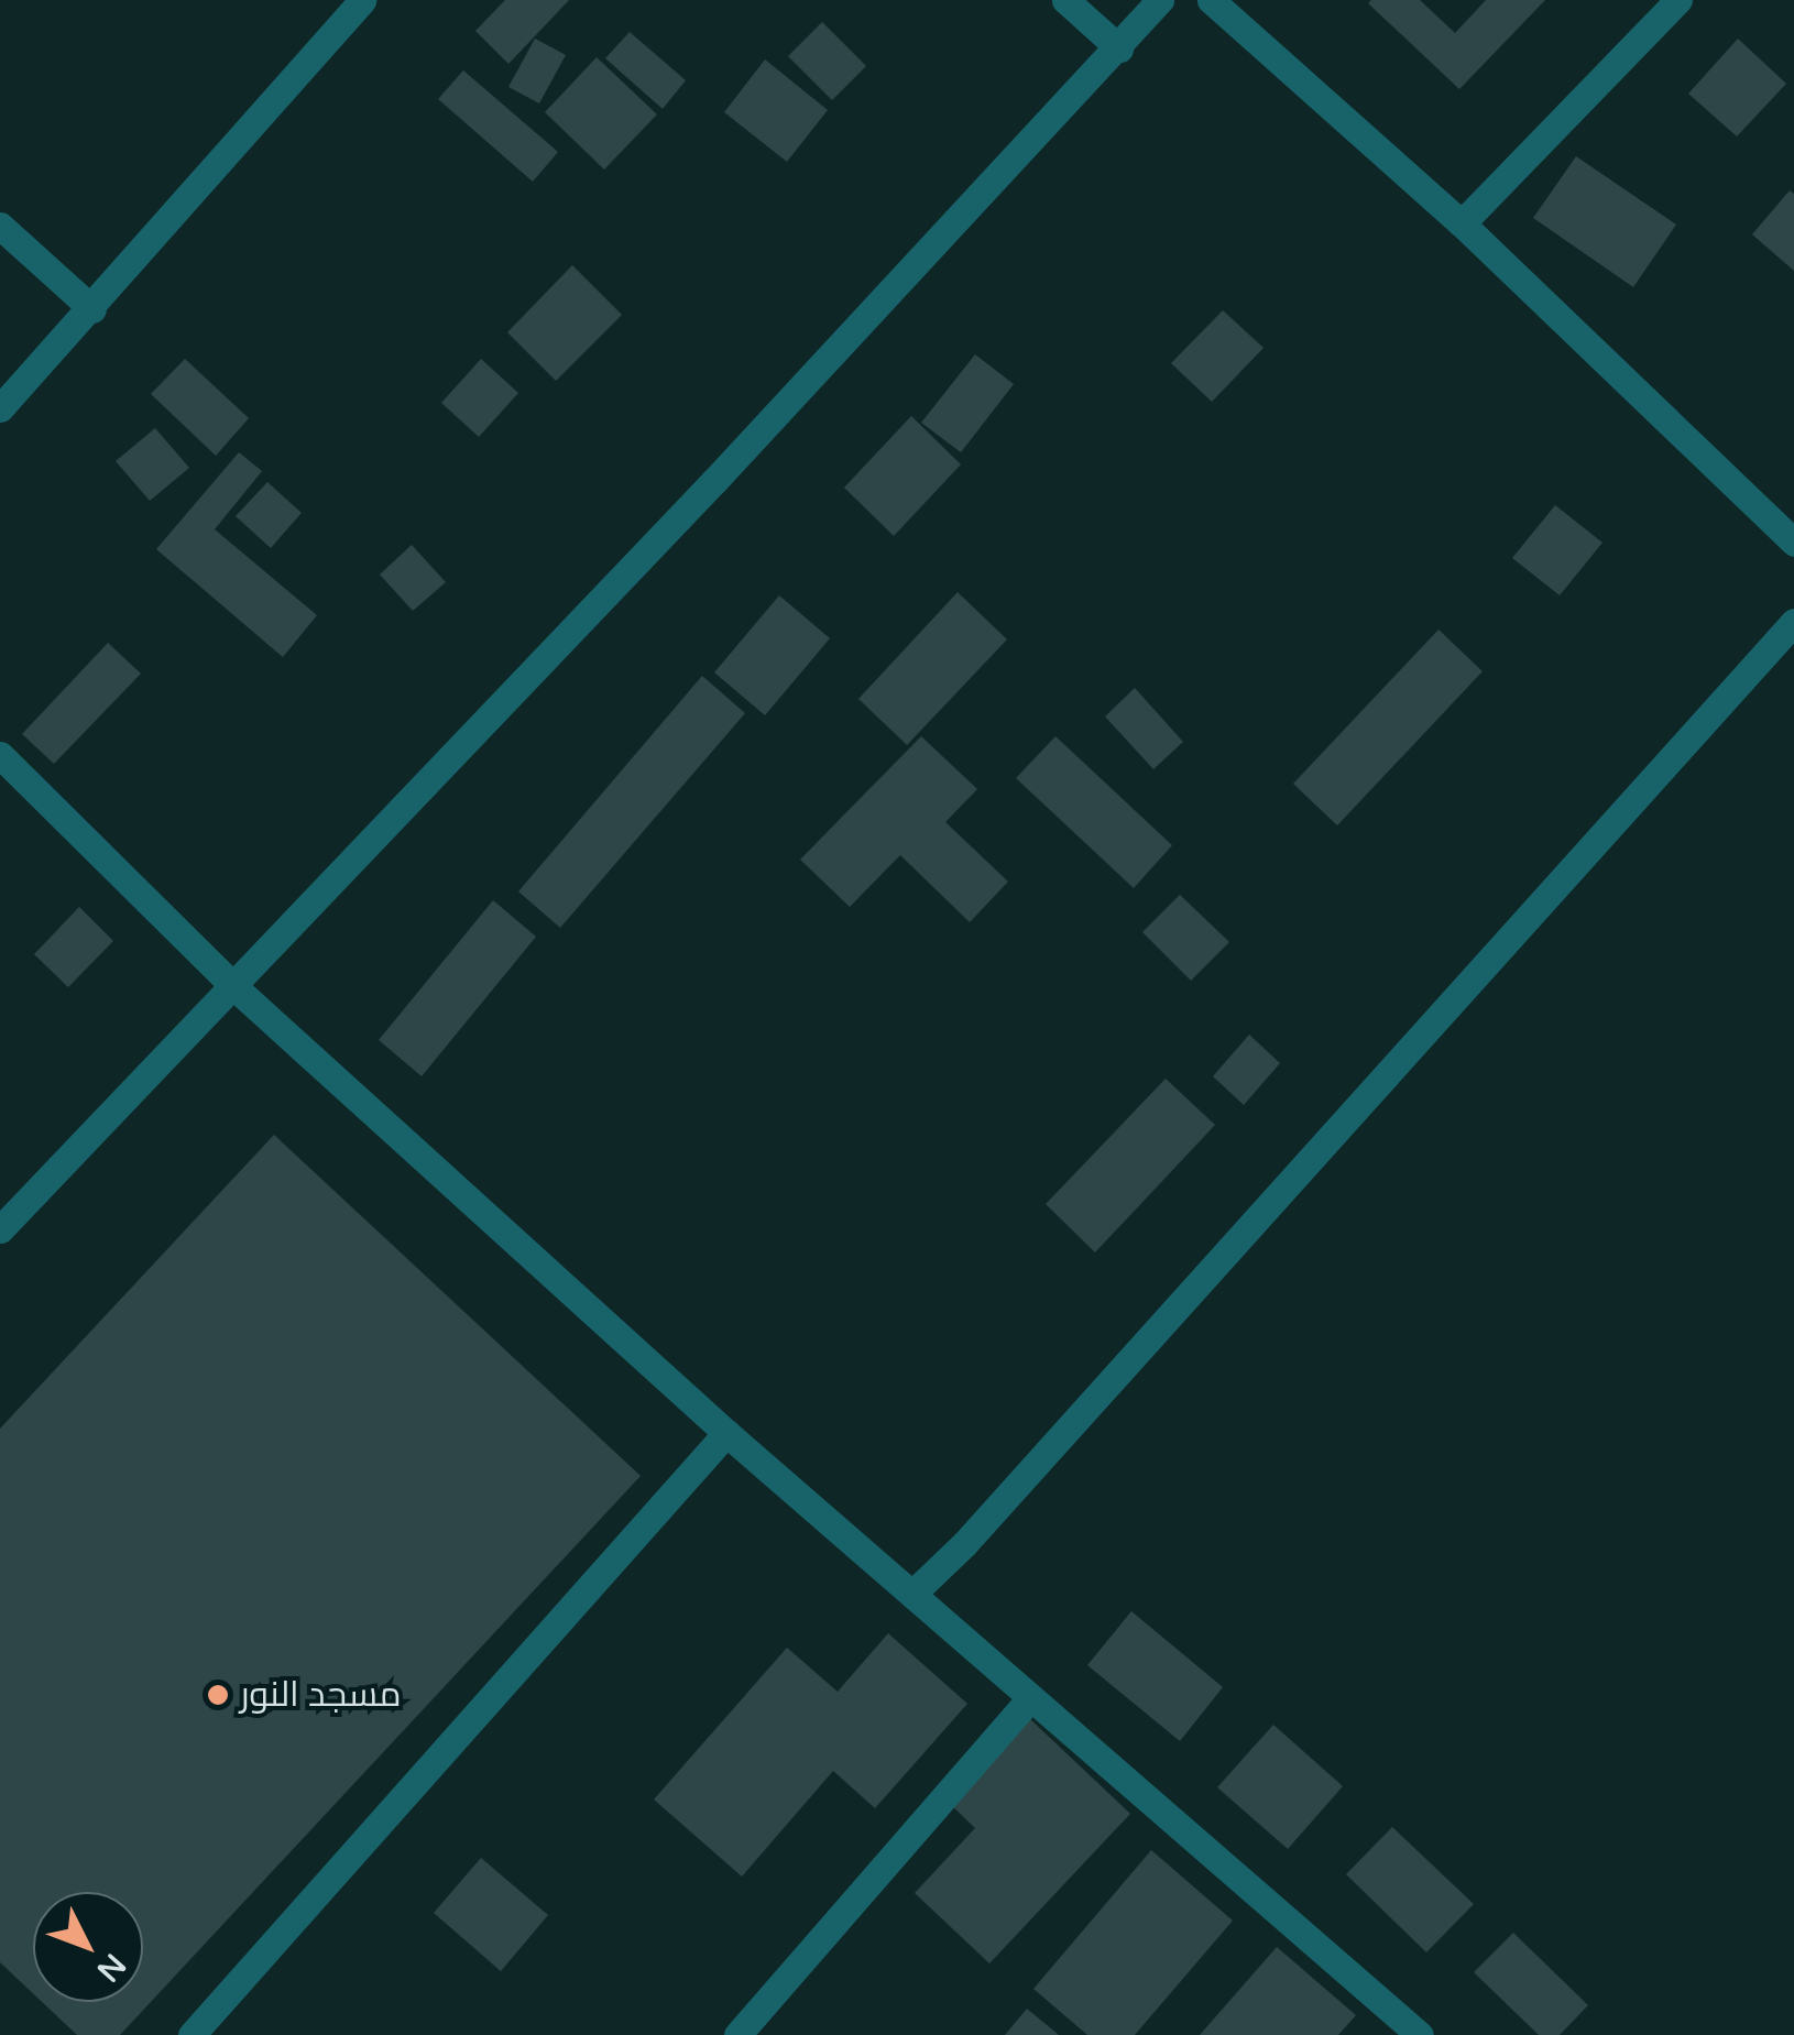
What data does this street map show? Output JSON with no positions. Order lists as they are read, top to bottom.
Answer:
{
  "places": ["مسجد النور"],
  "north": "bottom right"
}
